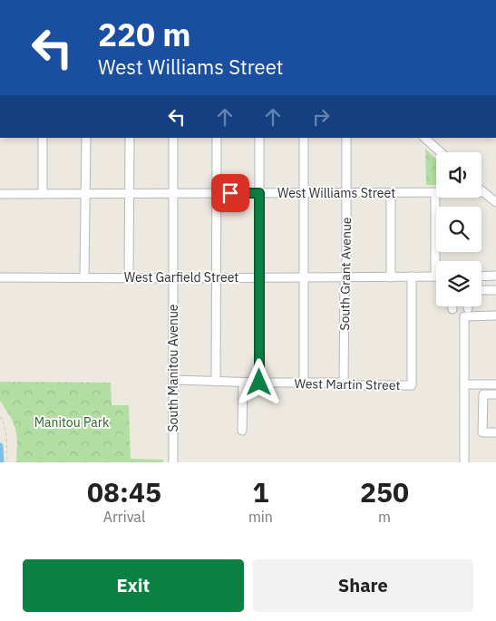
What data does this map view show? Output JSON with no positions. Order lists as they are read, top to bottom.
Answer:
{
  "streets": {
    "street": [
      "West Williams Street",
      "South Grant Avenue",
      "West Garfield Street",
      "South Manitou Avenue",
      "West Martin Street"
    ]
  },
  "crossings": [
    ["West Williams Street", "South Grant Avenue"],
    ["West Williams Street", "South Manitou Avenue"],
    ["South Grant Avenue", "West Garfield Street"],
    ["South Grant Avenue", "West Martin Street"],
    ["West Garfield Street", "South Manitou Avenue"],
    ["West Garfield Street", "West Martin Street"],
    ["South Manitou Avenue", "West Martin Street"]
  ],
  "parks": ["Manitou Park"],
  "page": {
    "turn": ["220 m", "West Williams Street"],
    "eta": [
      "08:45",
      "Arrival",
      "1",
      "min",
      "250",
      "m"
    ],
    "buttons": ["Exit", "Share"]
  }
}
